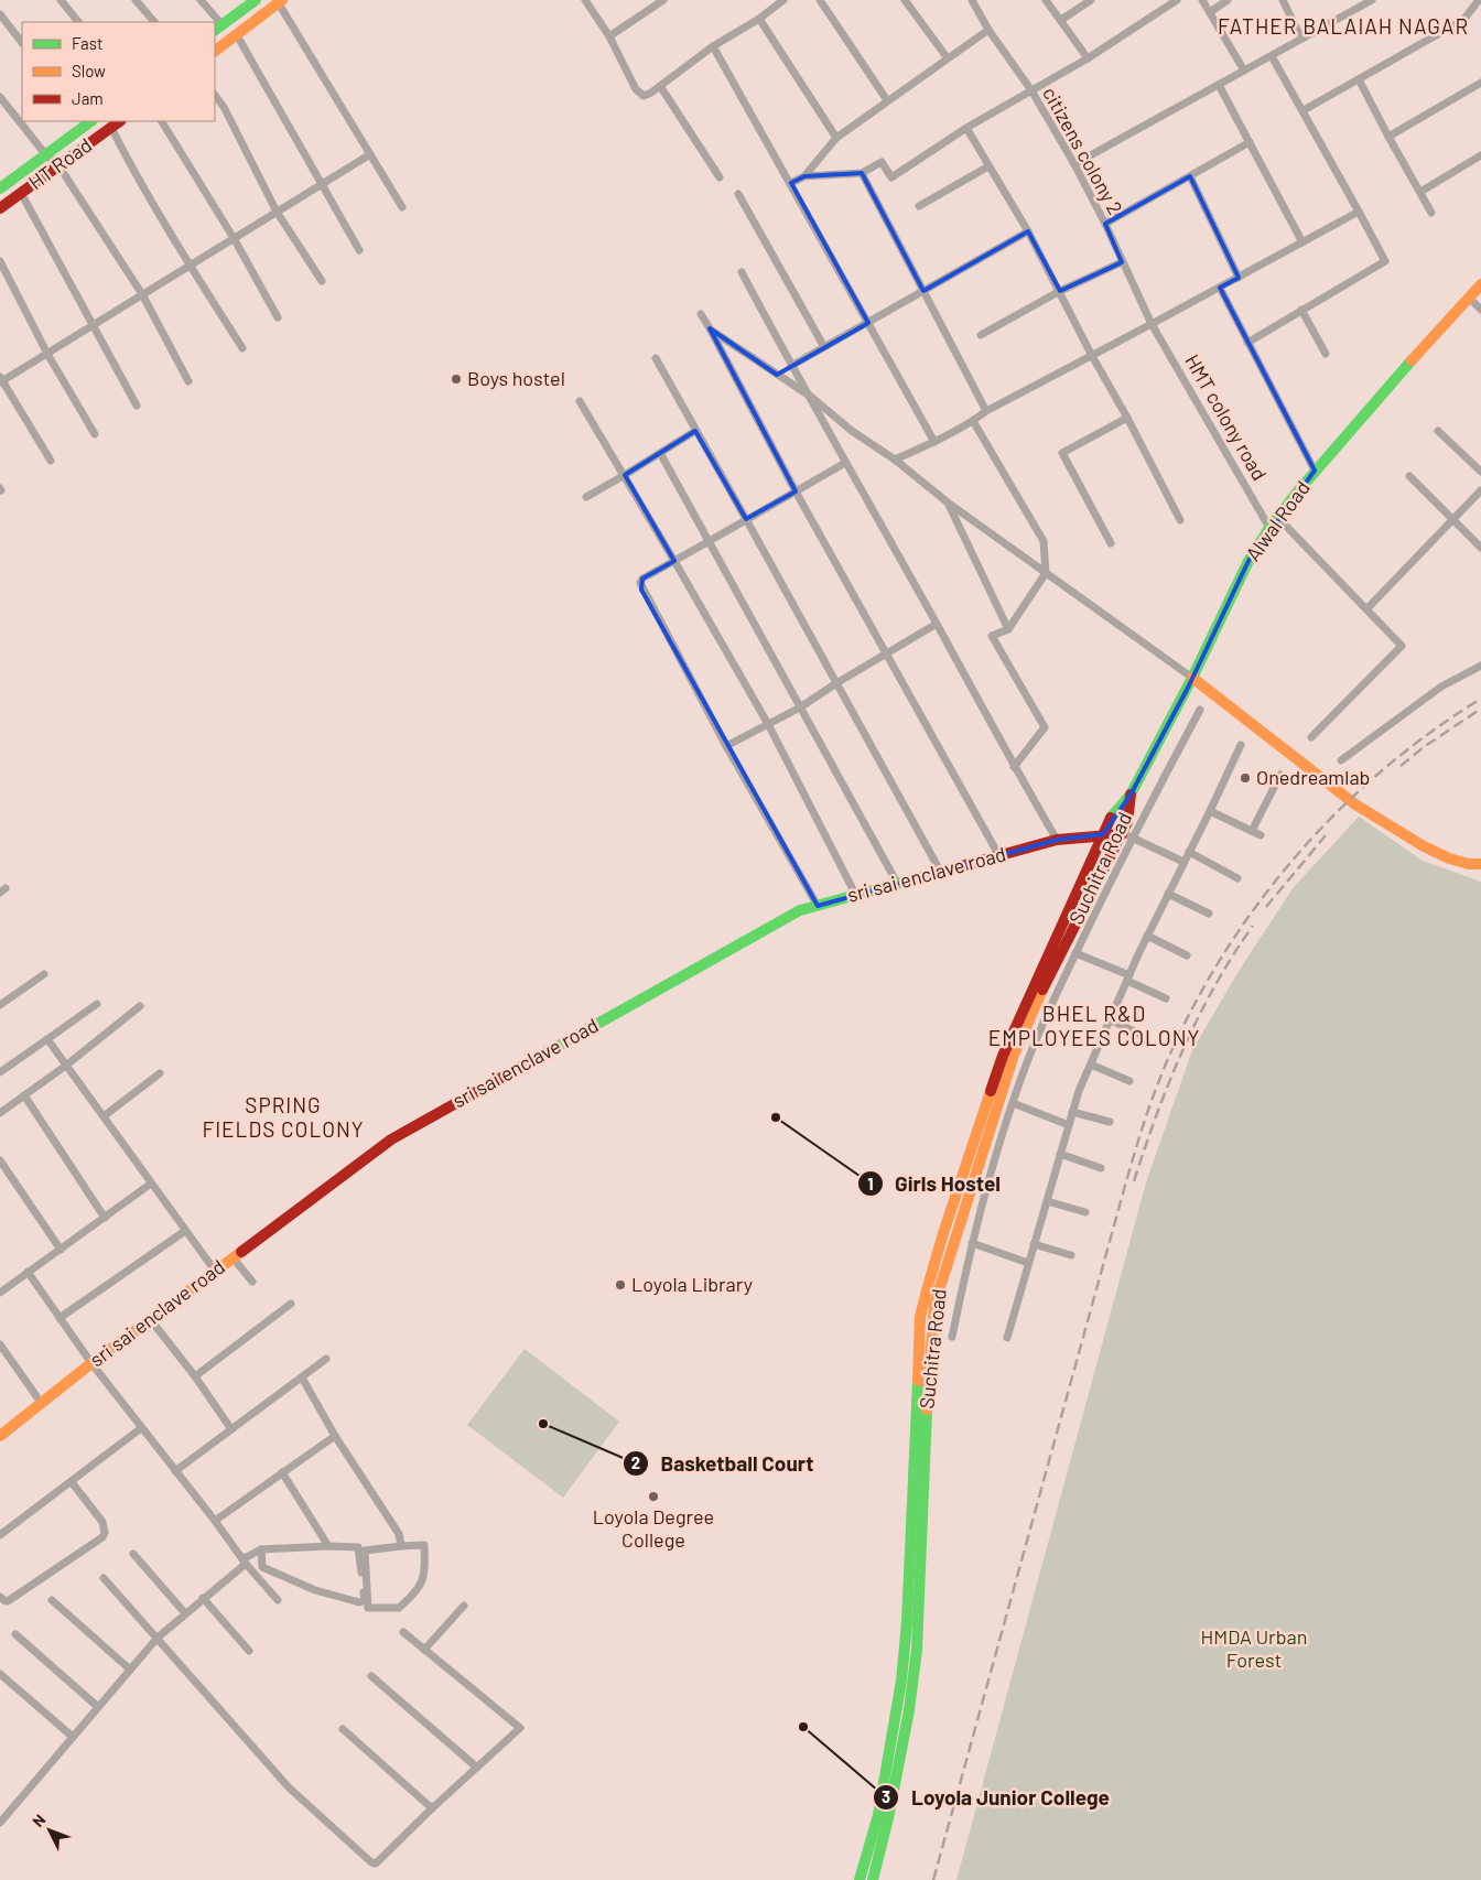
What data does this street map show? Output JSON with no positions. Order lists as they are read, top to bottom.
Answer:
{
  "streets": {
    "main road": [
      "HT Road",
      "Alwal Road",
      "Suchitra Road",
      "sri sai enclave road"
    ],
    "street": ["citizens colony 2", "HMT colony road"]
  },
  "crossings": [
    ["citizens colony 2", "HMT colony road"],
    ["HMT colony road", "Alwal Road"],
    ["Alwal Road", "Suchitra Road"],
    ["Suchitra Road", "sri sai enclave road"]
  ],
  "districts": ["FATHER BALAIAH NAGAR", "BHEL R&D EMPLOYEES COLONY", "SPRING FIELDS COLONY"],
  "parks": ["HMDA Urban Forest"],
  "places": [
    "Boys hostel",
    "Onedreamlab",
    "Girls Hostel",
    "Loyola Library",
    "Basketball Court",
    "Loyola Degree College",
    "Loyola Junior College"
  ],
  "legend": ["Fast", "Slow", "Jam"],
  "north": "top left"
}
